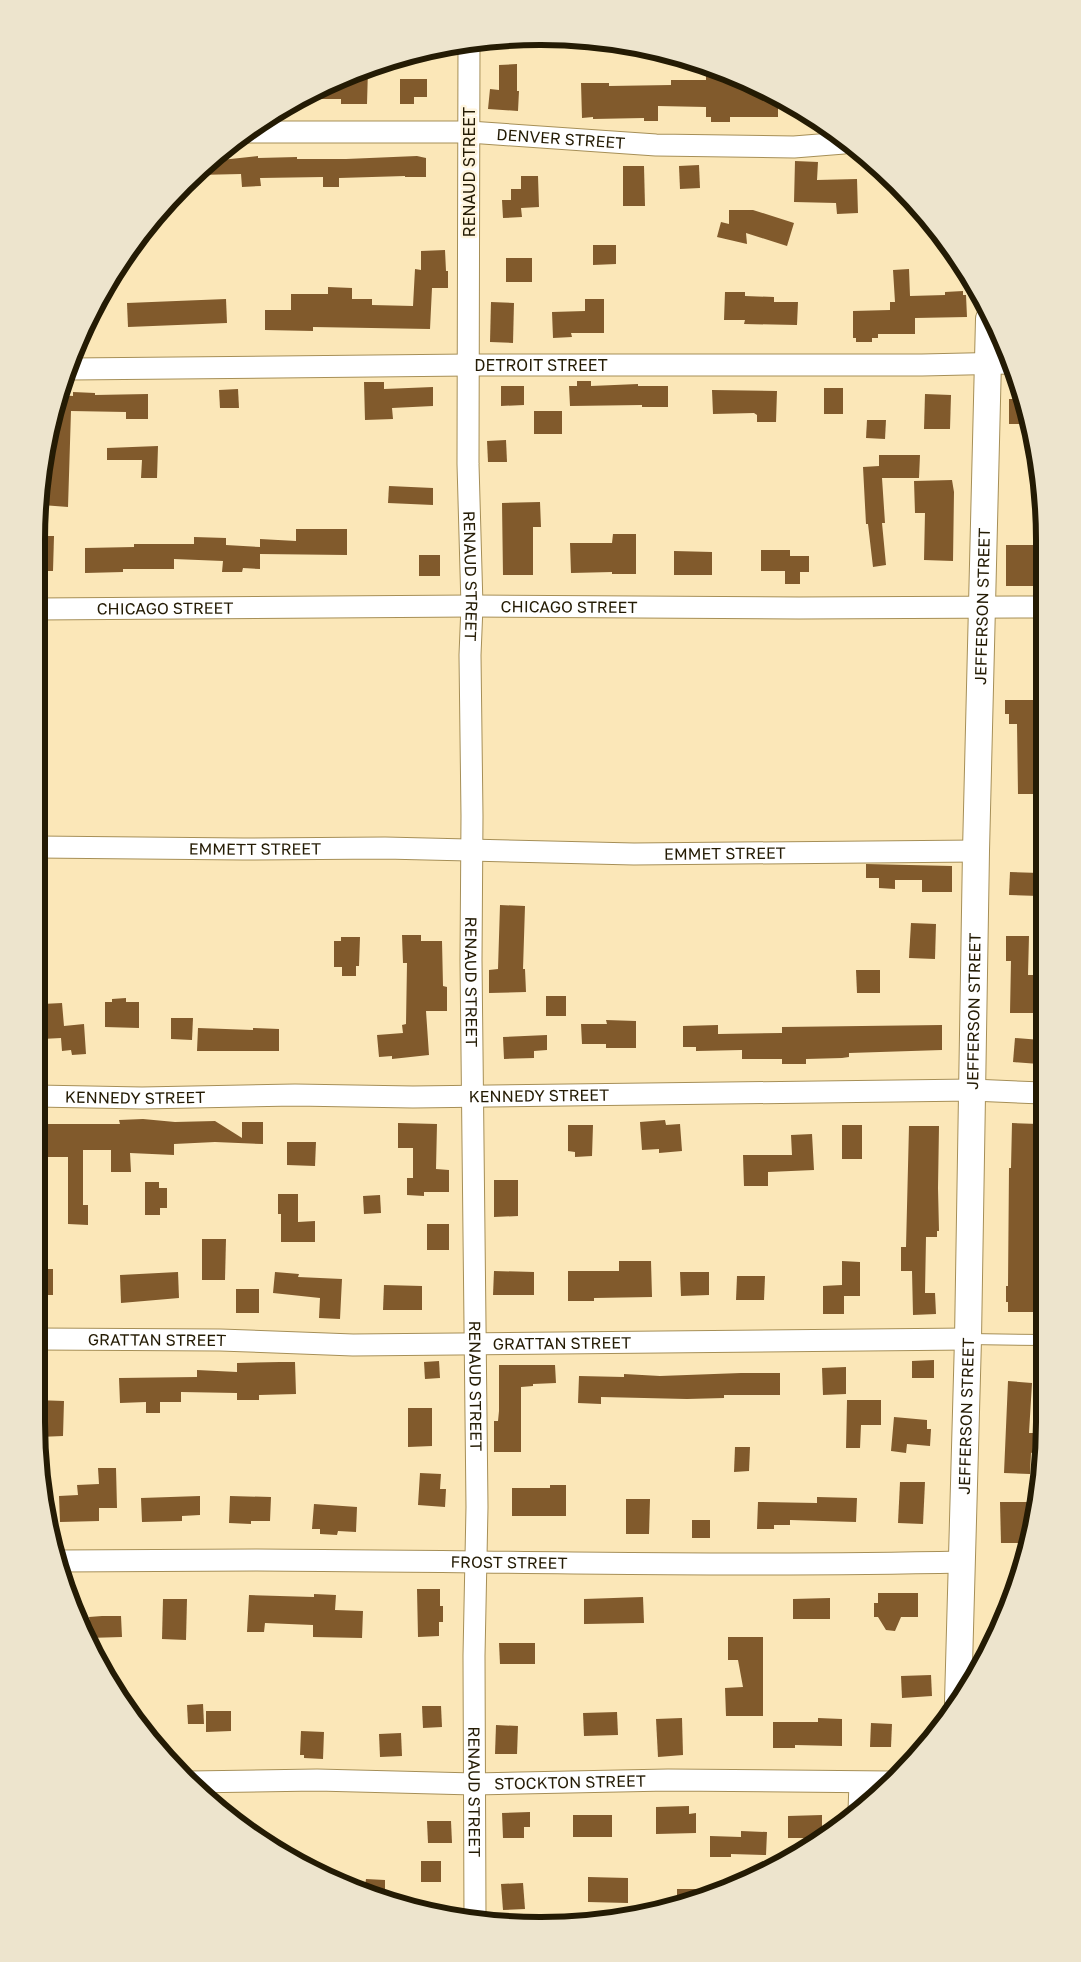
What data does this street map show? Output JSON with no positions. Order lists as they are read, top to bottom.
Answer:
{
  "streets": {
    "street": [
      "DENVER STREET",
      "RENAUD STREET",
      "DETROIT STREET",
      "JEFFERSON STREET",
      "CHICAGO STREET",
      "EMMETT STREET",
      "EMMET STREET",
      "KENNEDY STREET",
      "GRATTAN STREET",
      "FROST STREET",
      "STOCKTON STREET"
    ]
  },
  "crossings": [
    ["DENVER STREET", "RENAUD STREET"],
    ["RENAUD STREET", "DETROIT STREET"],
    ["RENAUD STREET", "CHICAGO STREET"],
    ["RENAUD STREET", "EMMETT STREET"],
    ["RENAUD STREET", "EMMET STREET"],
    ["RENAUD STREET", "KENNEDY STREET"],
    ["RENAUD STREET", "GRATTAN STREET"],
    ["RENAUD STREET", "FROST STREET"],
    ["RENAUD STREET", "STOCKTON STREET"],
    ["DETROIT STREET", "JEFFERSON STREET"],
    ["JEFFERSON STREET", "CHICAGO STREET"],
    ["JEFFERSON STREET", "EMMET STREET"],
    ["JEFFERSON STREET", "KENNEDY STREET"],
    ["JEFFERSON STREET", "GRATTAN STREET"],
    ["JEFFERSON STREET", "FROST STREET"],
    ["EMMETT STREET", "EMMET STREET"]
  ]
}
